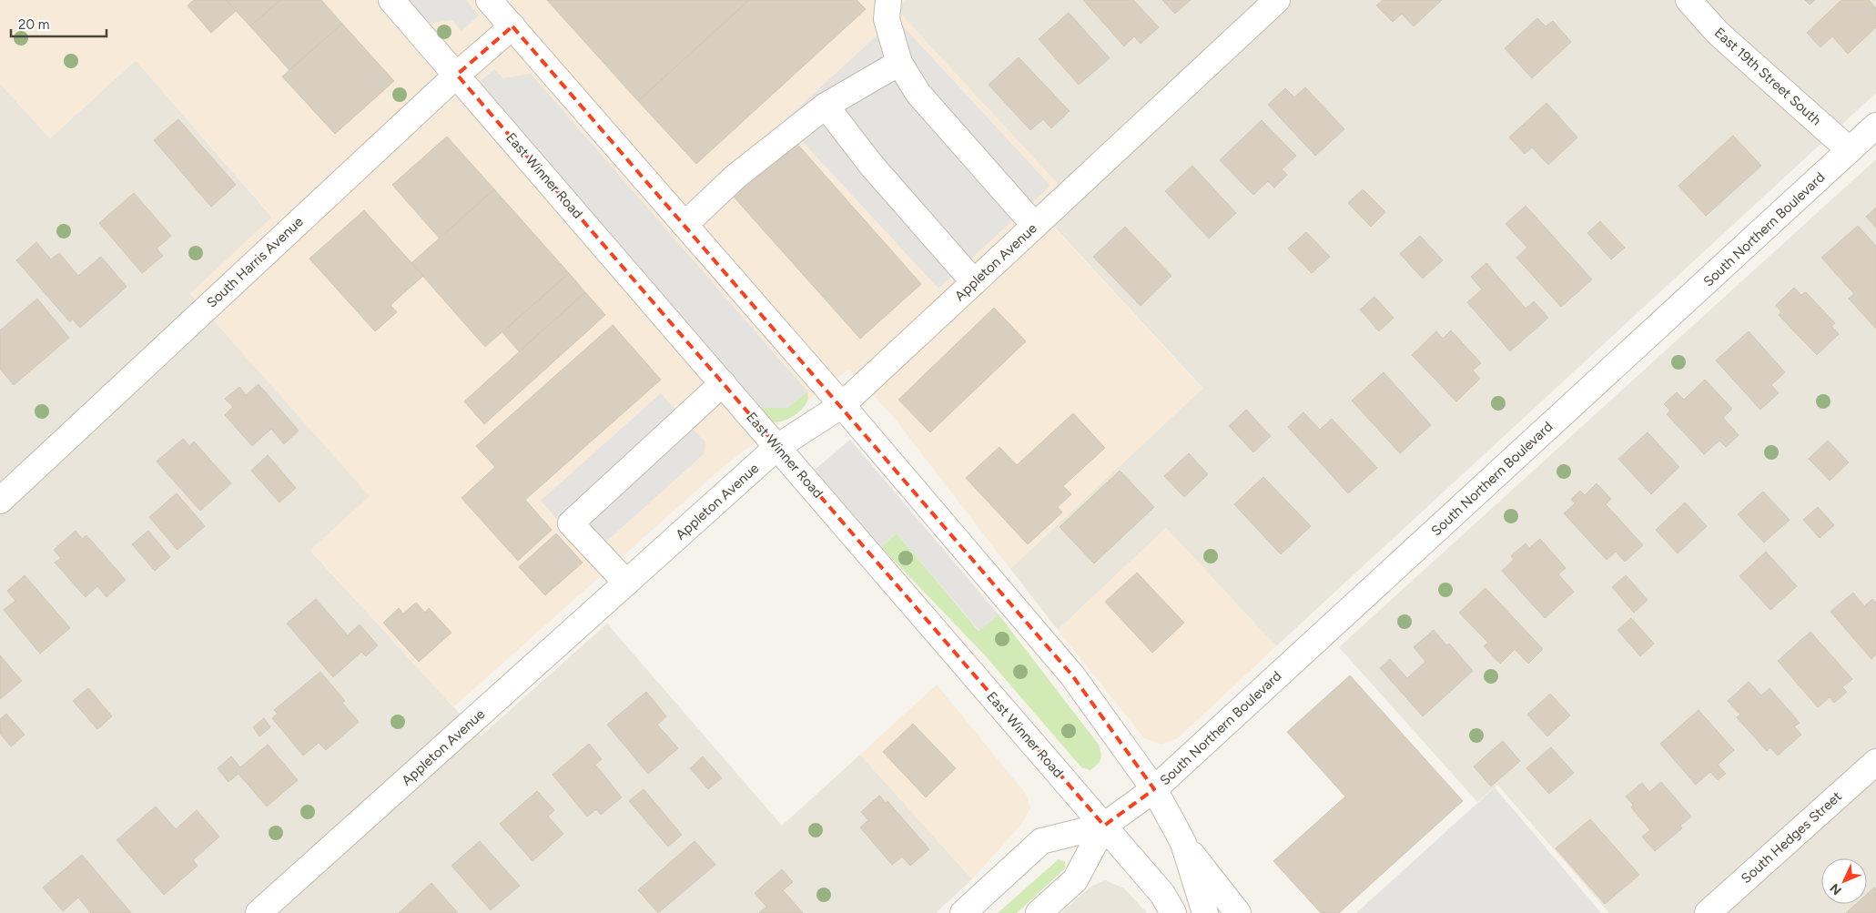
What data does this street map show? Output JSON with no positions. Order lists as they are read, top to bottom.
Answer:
{
  "streets": {
    "street": [
      "East 19th Street South",
      "East Winner Road",
      "South Northern Boulevard",
      "South Harris Avenue",
      "Appleton Avenue",
      "South Hedges Street"
    ]
  },
  "crossings": [
    ["East 19th Street South", "South Northern Boulevard"],
    ["East Winner Road", "South Northern Boulevard"],
    ["East Winner Road", "South Harris Avenue"],
    ["East Winner Road", "Appleton Avenue"]
  ],
  "scale_bar": "20 m",
  "north": "bottom left"
}
